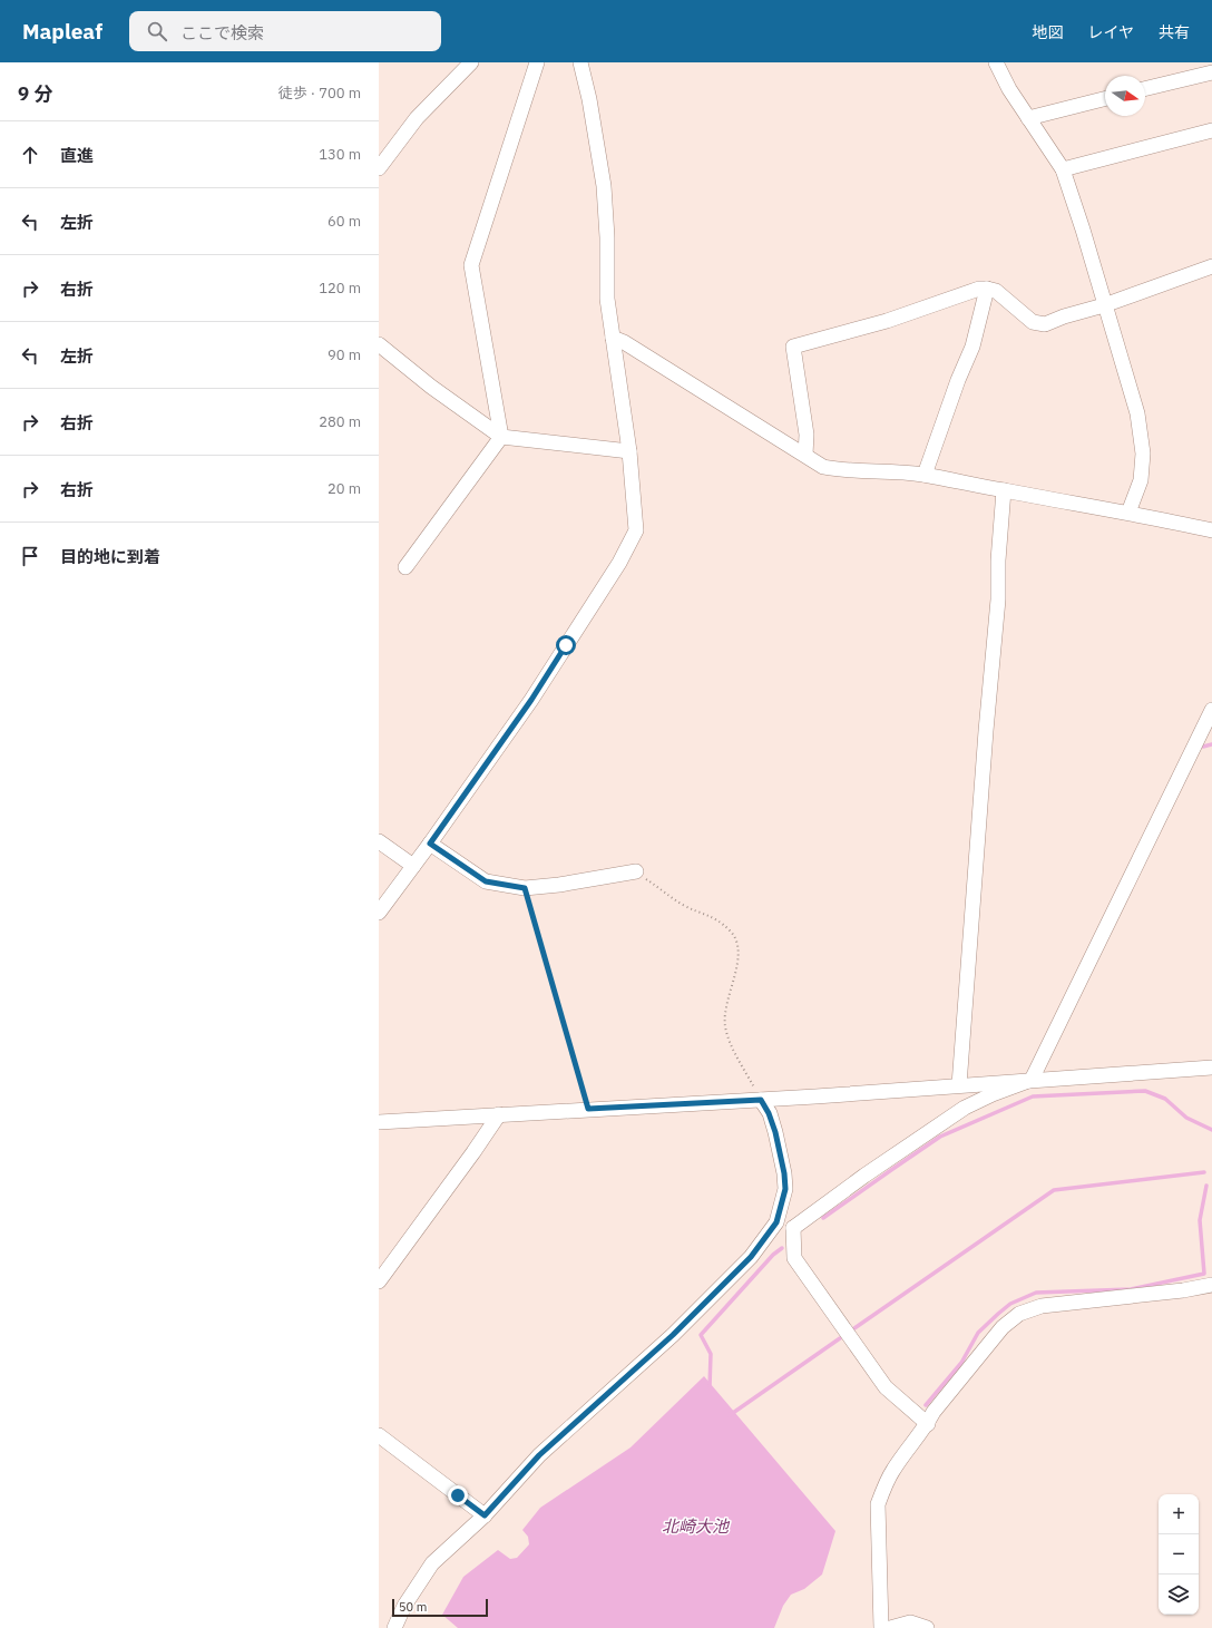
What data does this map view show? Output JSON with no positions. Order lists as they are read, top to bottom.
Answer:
{
  "water": ["北崎大池"],
  "scale_bar": "50 m",
  "north": "right",
  "page": {
    "header": "Mapleaf",
    "search": "ここで検索",
    "nav": ["地図", "レイヤ", "共有"],
    "heading": ["9 分", "徒歩 · 700 m"],
    "list": [
      ["直進", "130 m"],
      ["左折", "60 m"],
      ["右折", "120 m"],
      ["左折", "90 m"],
      ["右折", "280 m"],
      ["右折", "20 m"],
      "目的地に到着"
    ],
    "map_buttons": ["+", "−"],
    "scale": "50 m"
  }
}
